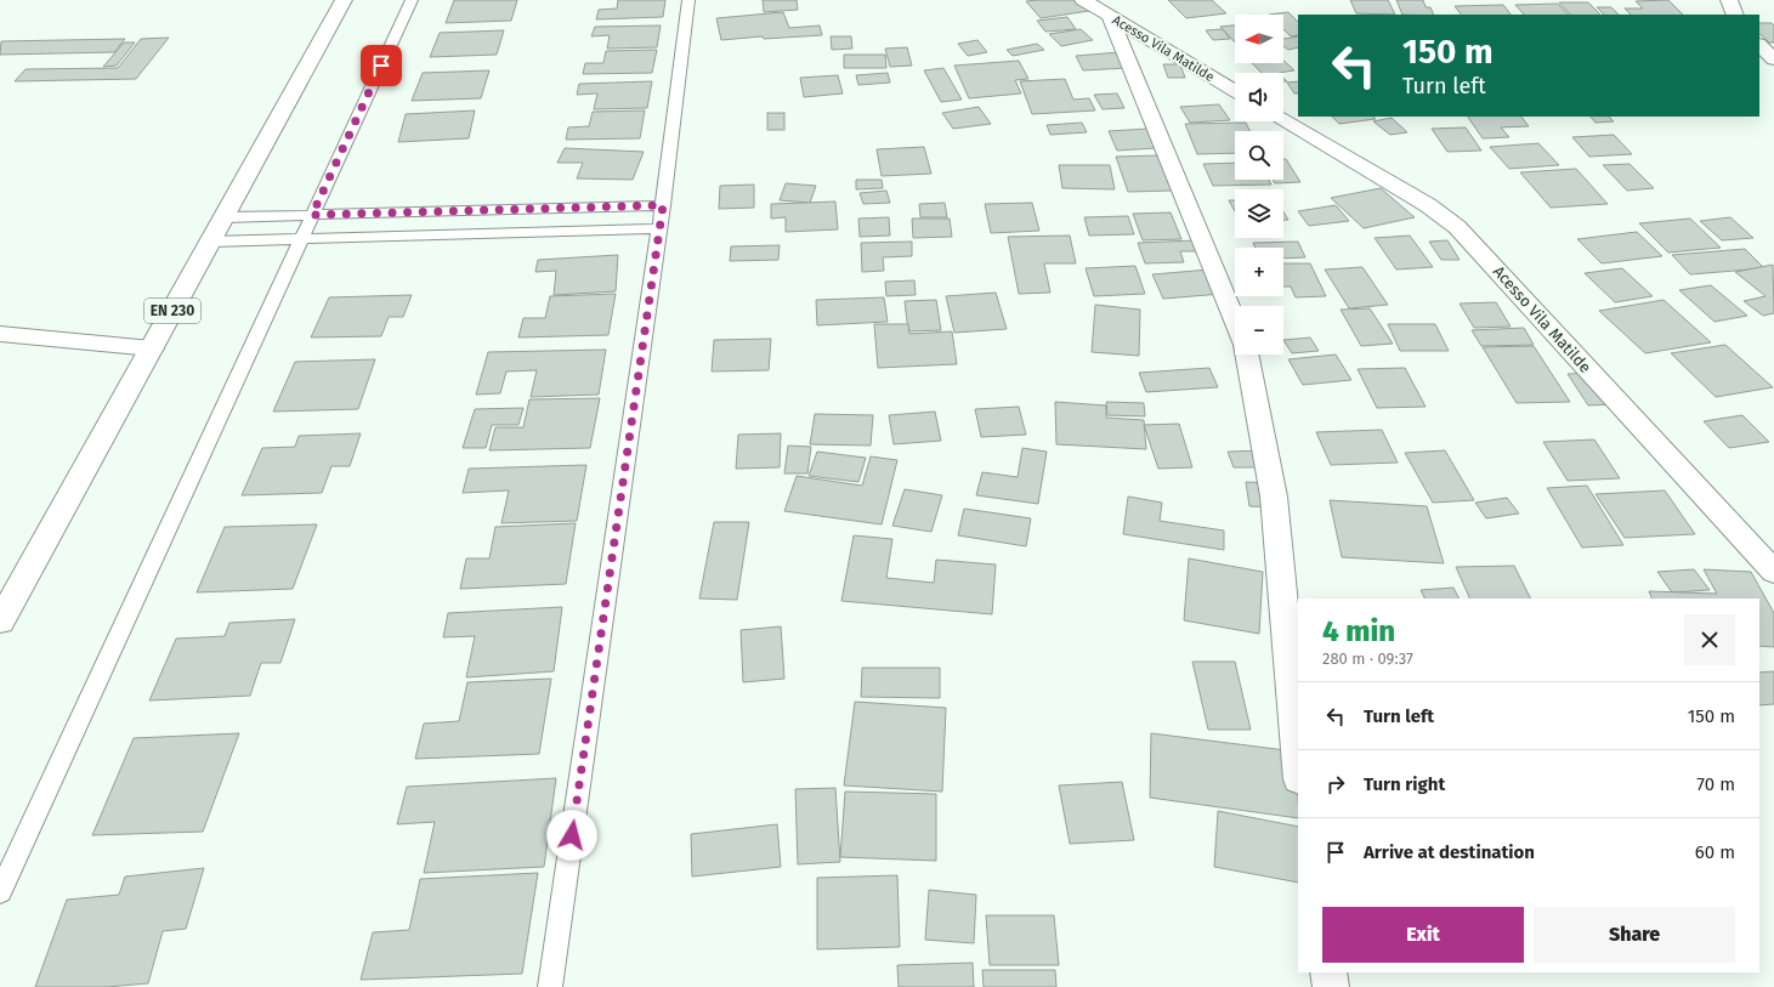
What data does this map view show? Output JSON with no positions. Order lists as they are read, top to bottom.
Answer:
{
  "streets": {
    "street": ["Acesso Vila Matilde", "EN 230"]
  },
  "north": "left",
  "page": {
    "map_buttons": ["+", "−"],
    "turn": ["150 m", "Turn left"],
    "heading": ["4 min", "280 m · 09:37"],
    "list": [
      {
        "name": "Turn left",
        "value": "150 m"
      },
      {
        "name": "Turn right",
        "value": "70 m"
      },
      {
        "name": "Arrive at destination",
        "value": "60 m"
      }
    ],
    "buttons": ["Exit", "Share"]
  }
}
